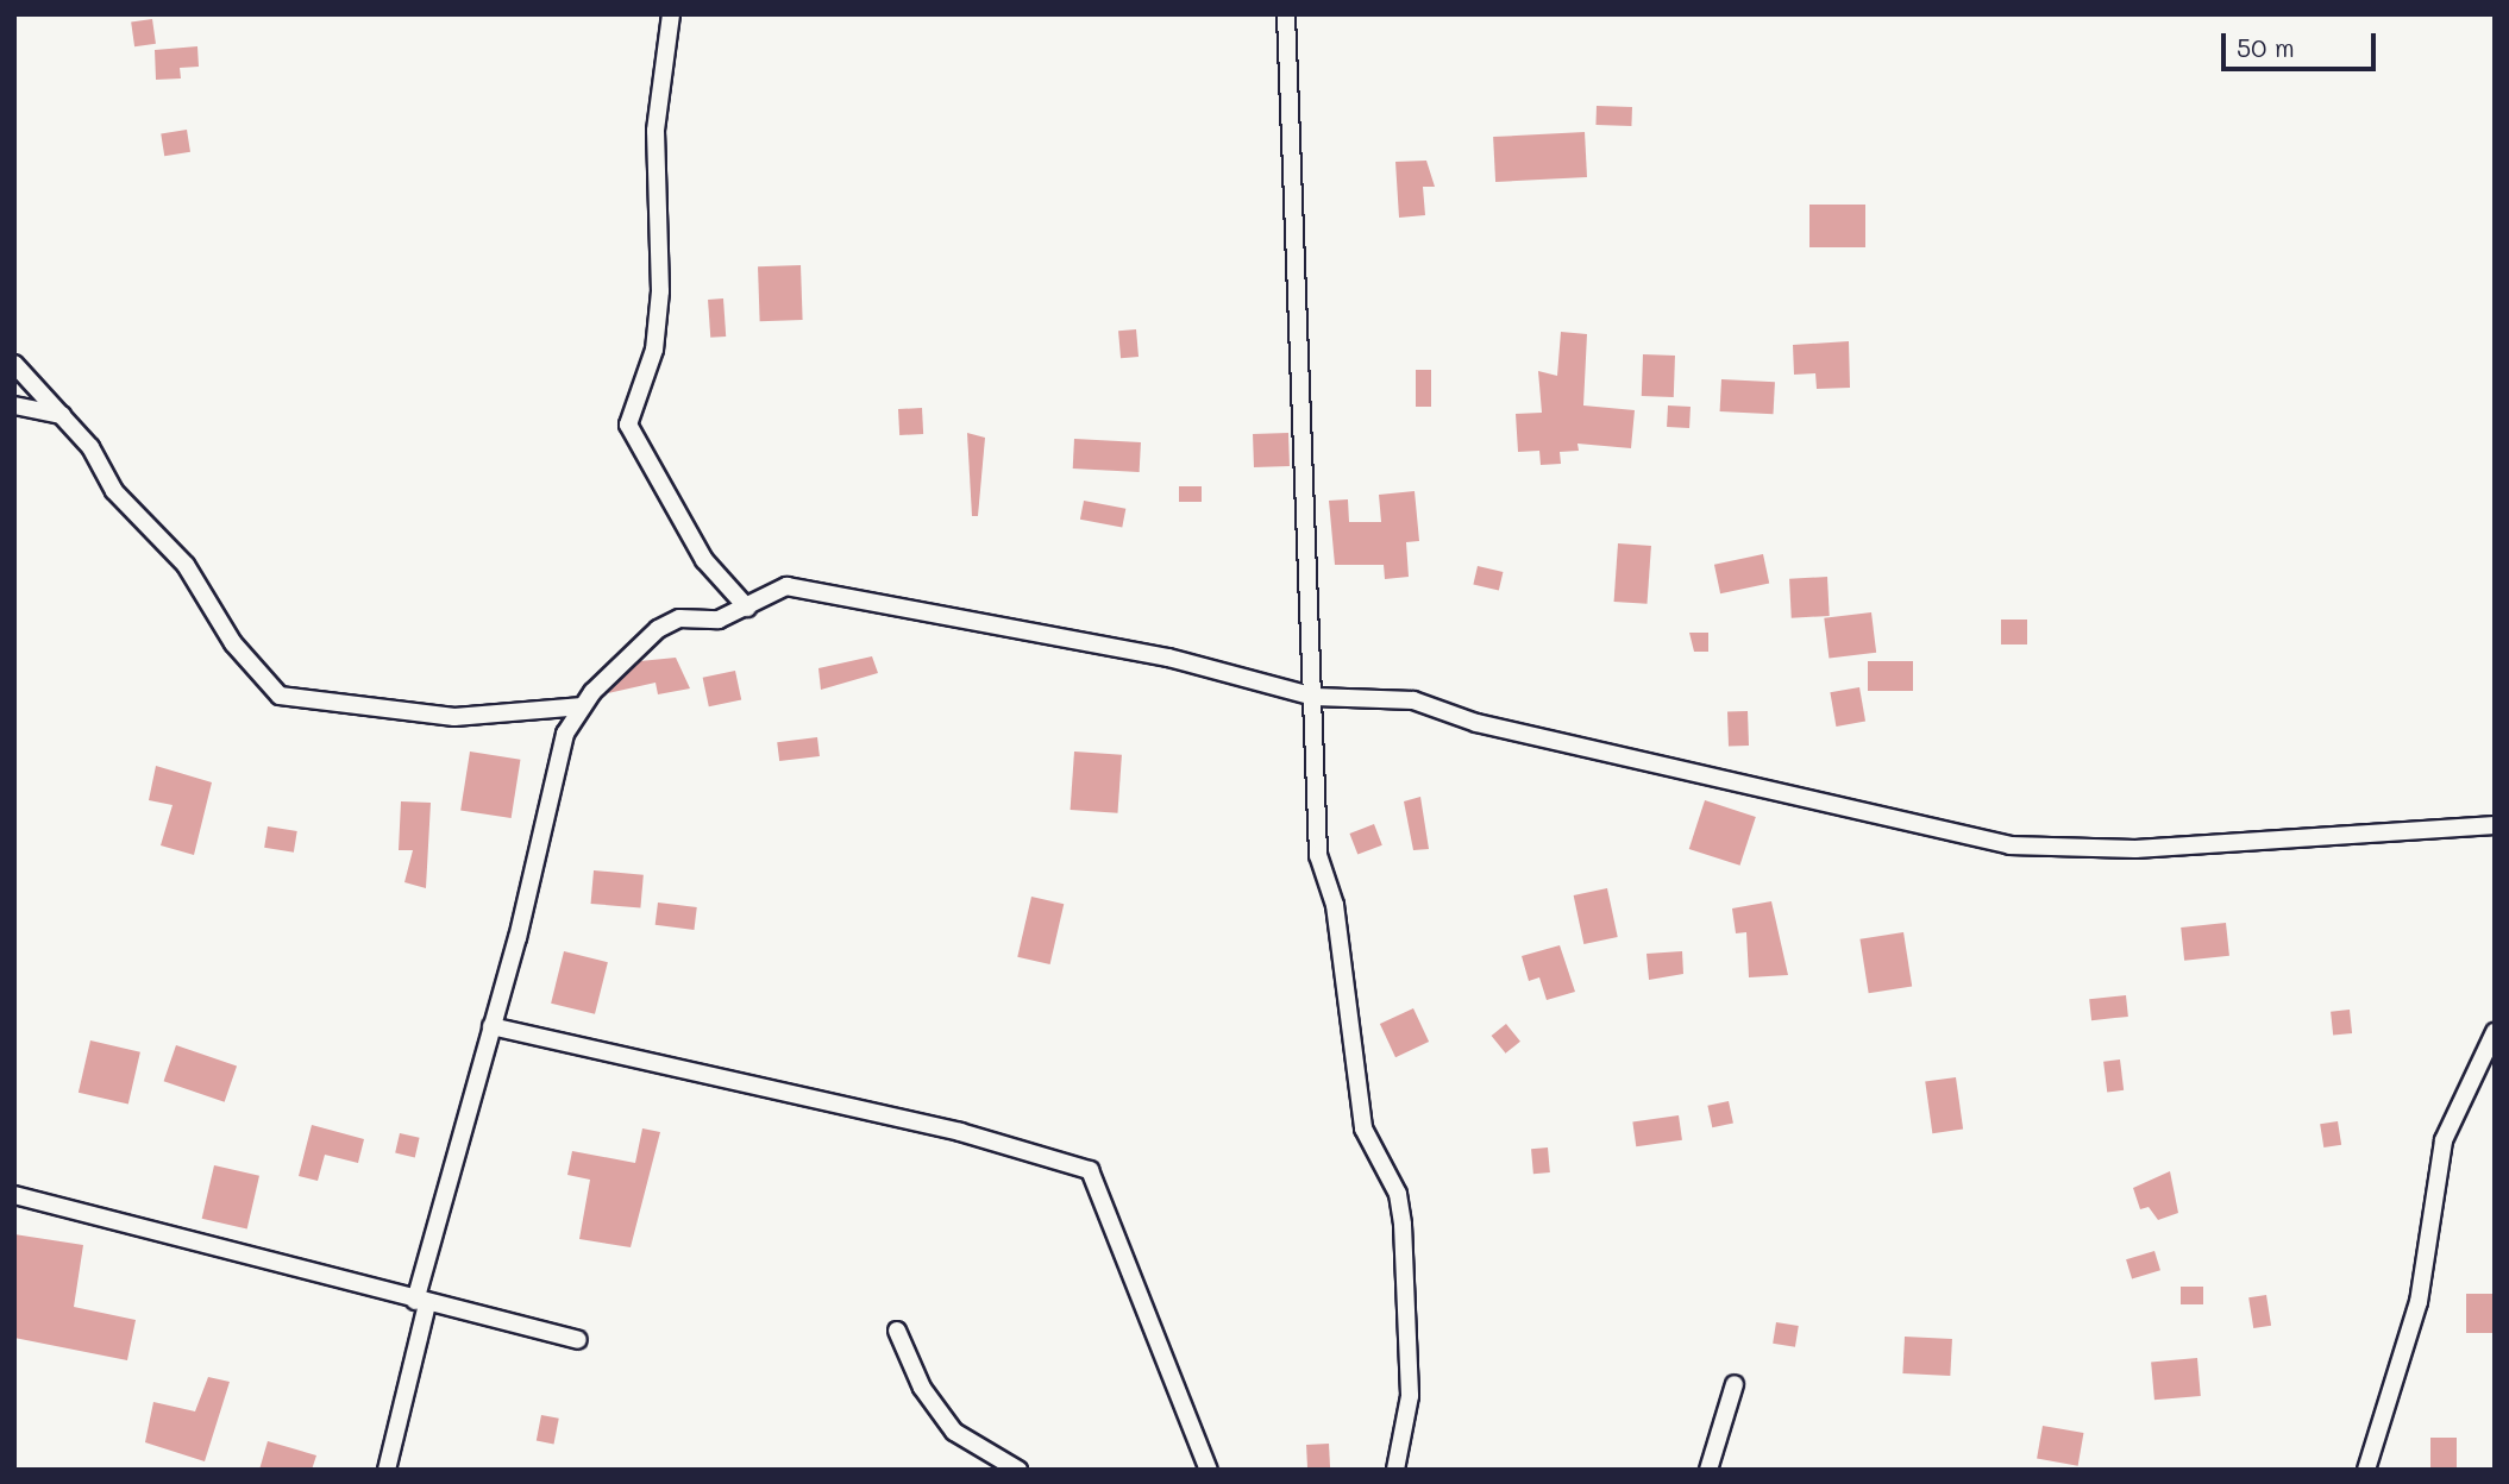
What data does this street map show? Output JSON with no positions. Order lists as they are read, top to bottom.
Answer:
{
  "scale_bar": "50 m"
}
